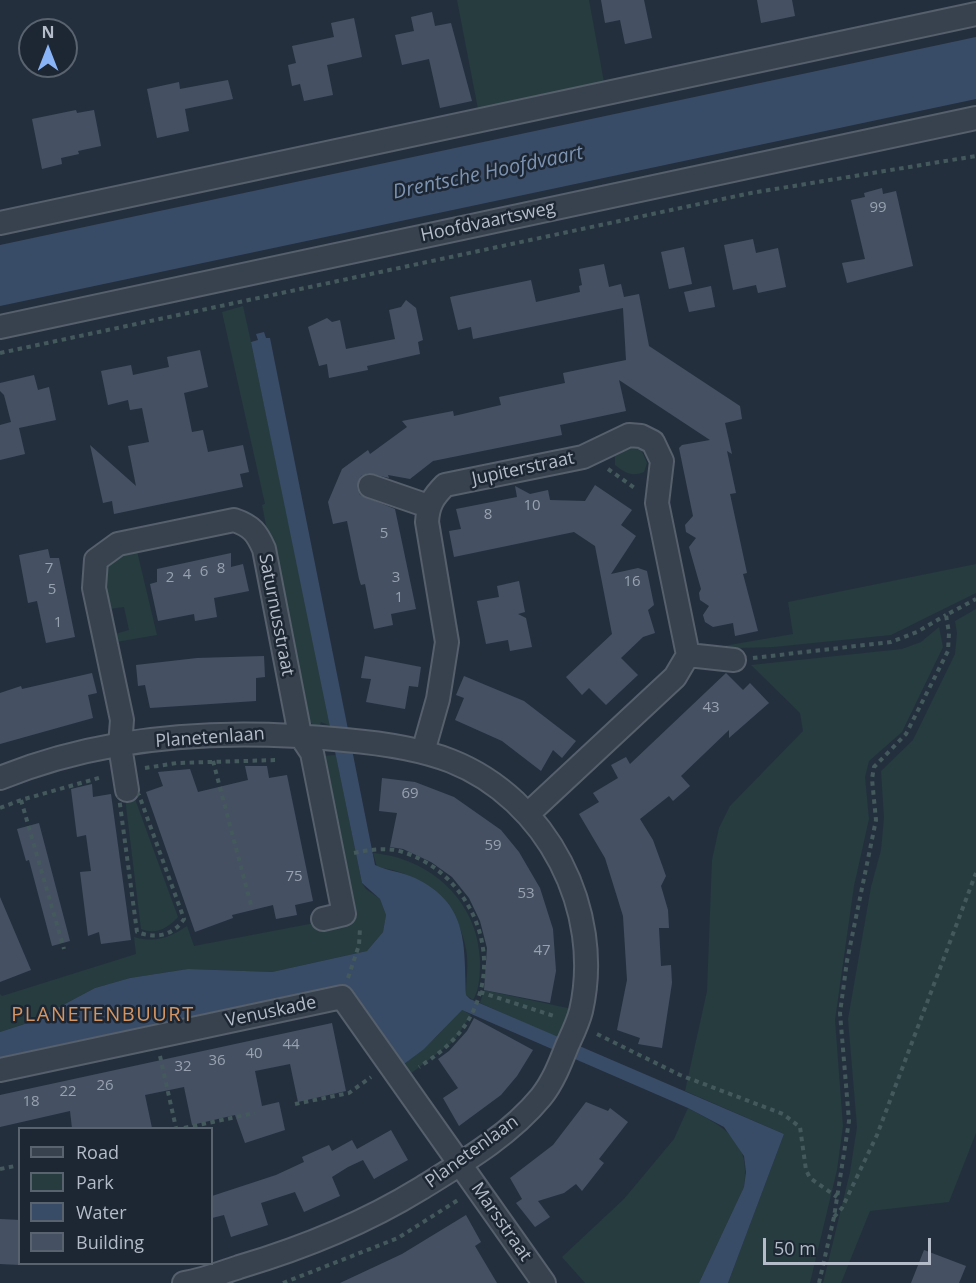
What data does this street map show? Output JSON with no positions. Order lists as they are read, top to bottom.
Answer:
{
  "streets": {
    "street": [
      "Hoofdvaartsweg",
      "Jupiterstraat",
      "Saturnusstraat",
      "Planetenlaan",
      "Venuskade",
      "Marsstraat"
    ]
  },
  "crossings": [
    ["Saturnusstraat", "Planetenlaan"],
    ["Planetenlaan", "Venuskade"],
    ["Planetenlaan", "Marsstraat"],
    ["Venuskade", "Marsstraat"]
  ],
  "districts": ["PLANETENBUURT"],
  "water": ["Drentsche Hoofdvaart"],
  "house_numbers": [
    "99",
    "10",
    "8",
    "5",
    "7",
    "8",
    "6",
    "4",
    "2",
    "3",
    "16",
    "5",
    "1",
    "1",
    "43",
    "69",
    "59",
    "75",
    "53",
    "47",
    "44",
    "40",
    "36",
    "32",
    "26",
    "22",
    "18"
  ],
  "legend": [
    "Road",
    "Park",
    "Water",
    "Building"
  ],
  "scale_bar": "50 m",
  "north": "top"
}
